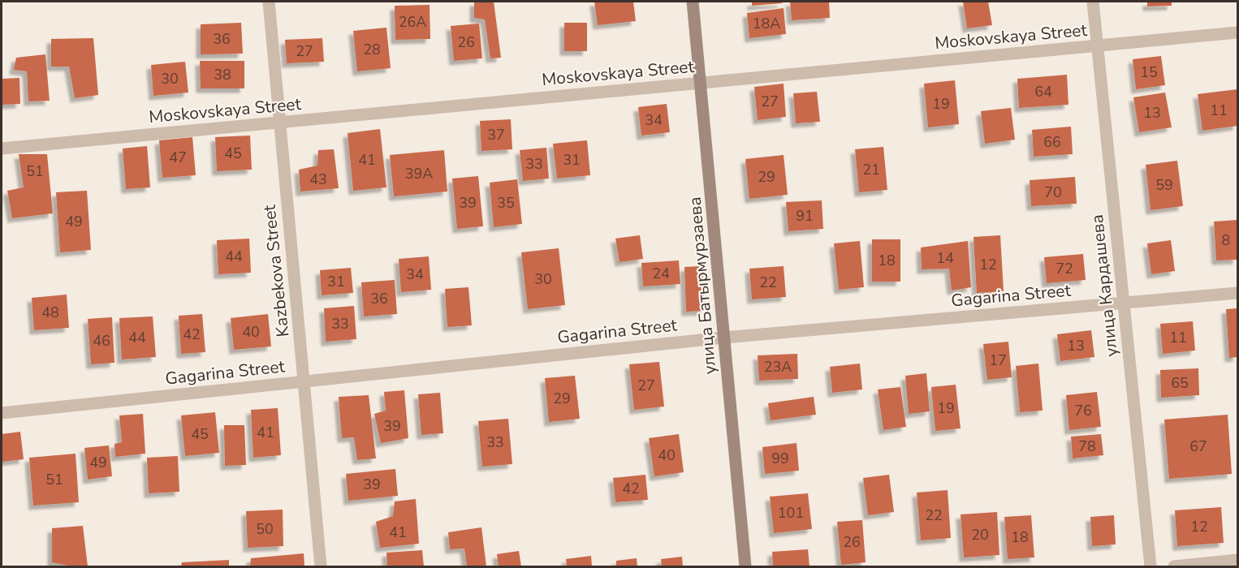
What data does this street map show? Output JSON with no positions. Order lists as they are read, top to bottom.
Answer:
{
  "streets": {
    "street": [
      "Moskovskaya Street",
      "Kazbekova Street",
      "улица Батырмурзаева",
      "улица Кардашева",
      "Gagarina Street"
    ]
  },
  "crossings": [
    ["Moskovskaya Street", "Kazbekova Street"],
    ["Moskovskaya Street", "улица Батырмурзаева"],
    ["Moskovskaya Street", "улица Кардашева"],
    ["Kazbekova Street", "Gagarina Street"],
    ["улица Батырмурзаева", "Gagarina Street"],
    ["улица Кардашева", "Gagarina Street"]
  ],
  "house_numbers": [
    "26А",
    "18А",
    "36",
    "26",
    "28",
    "27",
    "15",
    "38",
    "30",
    "64",
    "27",
    "19",
    "11",
    "13",
    "34",
    "37",
    "66",
    "45",
    "47",
    "41",
    "31",
    "33",
    "21",
    "51",
    "39А",
    "29",
    "43",
    "59",
    "70",
    "39",
    "35",
    "91",
    "49",
    "8",
    "44",
    "14",
    "18",
    "12",
    "72",
    "24",
    "34",
    "30",
    "31",
    "22",
    "36",
    "48",
    "33",
    "40",
    "42",
    "44",
    "11",
    "46",
    "13",
    "17",
    "23А",
    "65",
    "27",
    "29",
    "19",
    "76",
    "39",
    "41",
    "45",
    "33",
    "78",
    "67",
    "40",
    "99",
    "49",
    "51",
    "39",
    "42",
    "101",
    "22",
    "12",
    "50",
    "41",
    "20",
    "18",
    "26"
  ]
}
